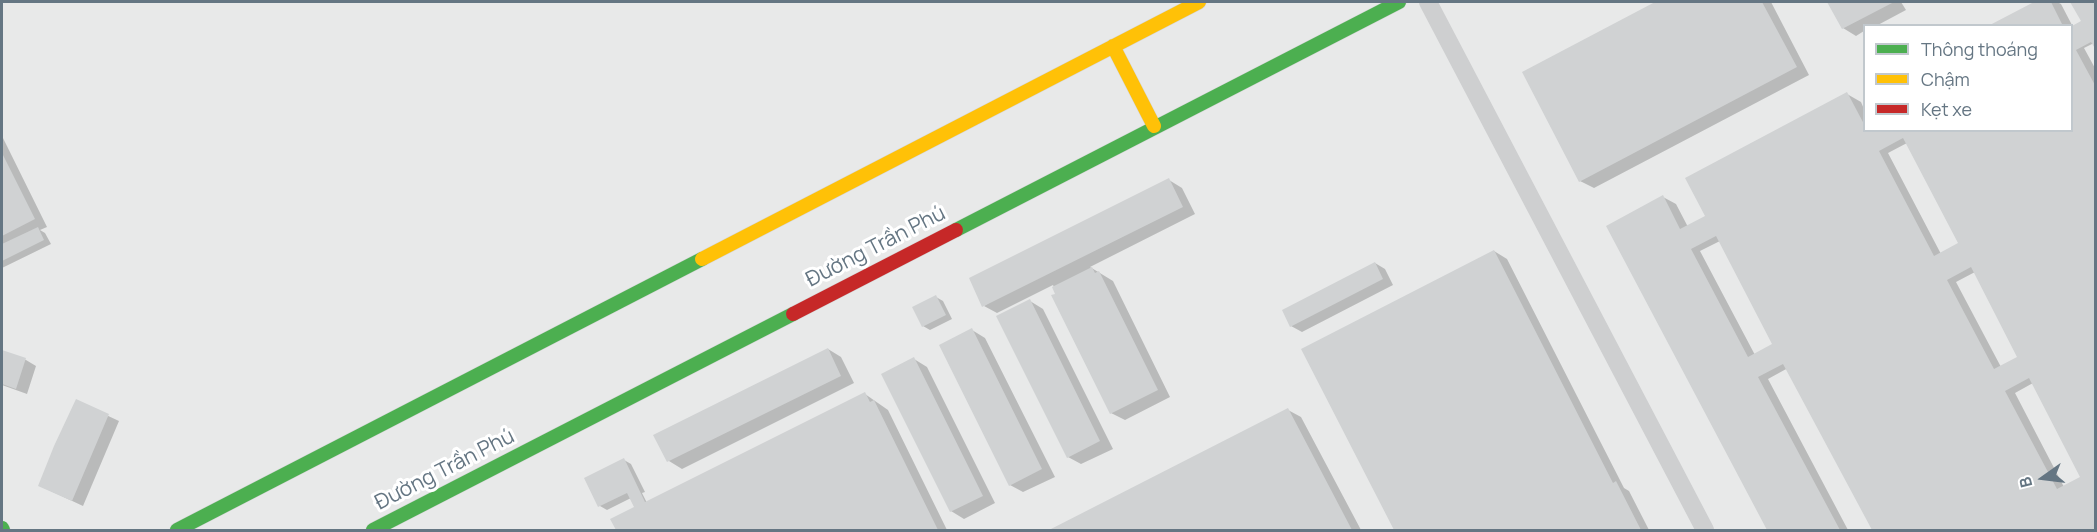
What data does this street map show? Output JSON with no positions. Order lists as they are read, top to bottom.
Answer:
{
  "streets": {
    "main road": ["Đường Trần Phú"]
  },
  "legend": ["Thông thoáng", "Chậm", "Kẹt xe"],
  "north": "left"
}
